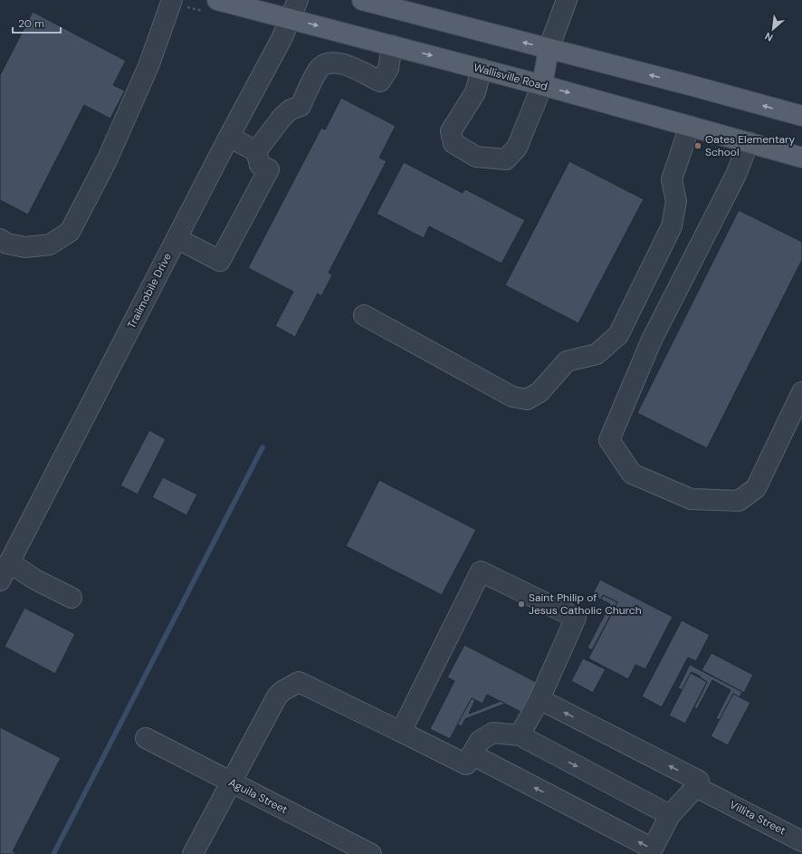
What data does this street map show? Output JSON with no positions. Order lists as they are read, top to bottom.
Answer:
{
  "streets": {
    "main road": ["Wallisville Road"],
    "street": ["Trailmobile Drive", "Aguila Street", "Villita Street"]
  },
  "crossings": [
    ["Wallisville Road", "Trailmobile Drive"]
  ],
  "places": ["Oates Elementary School", "Saint Philip of Jesus Catholic Church"],
  "scale_bar": "20 m",
  "north": "bottom left"
}
